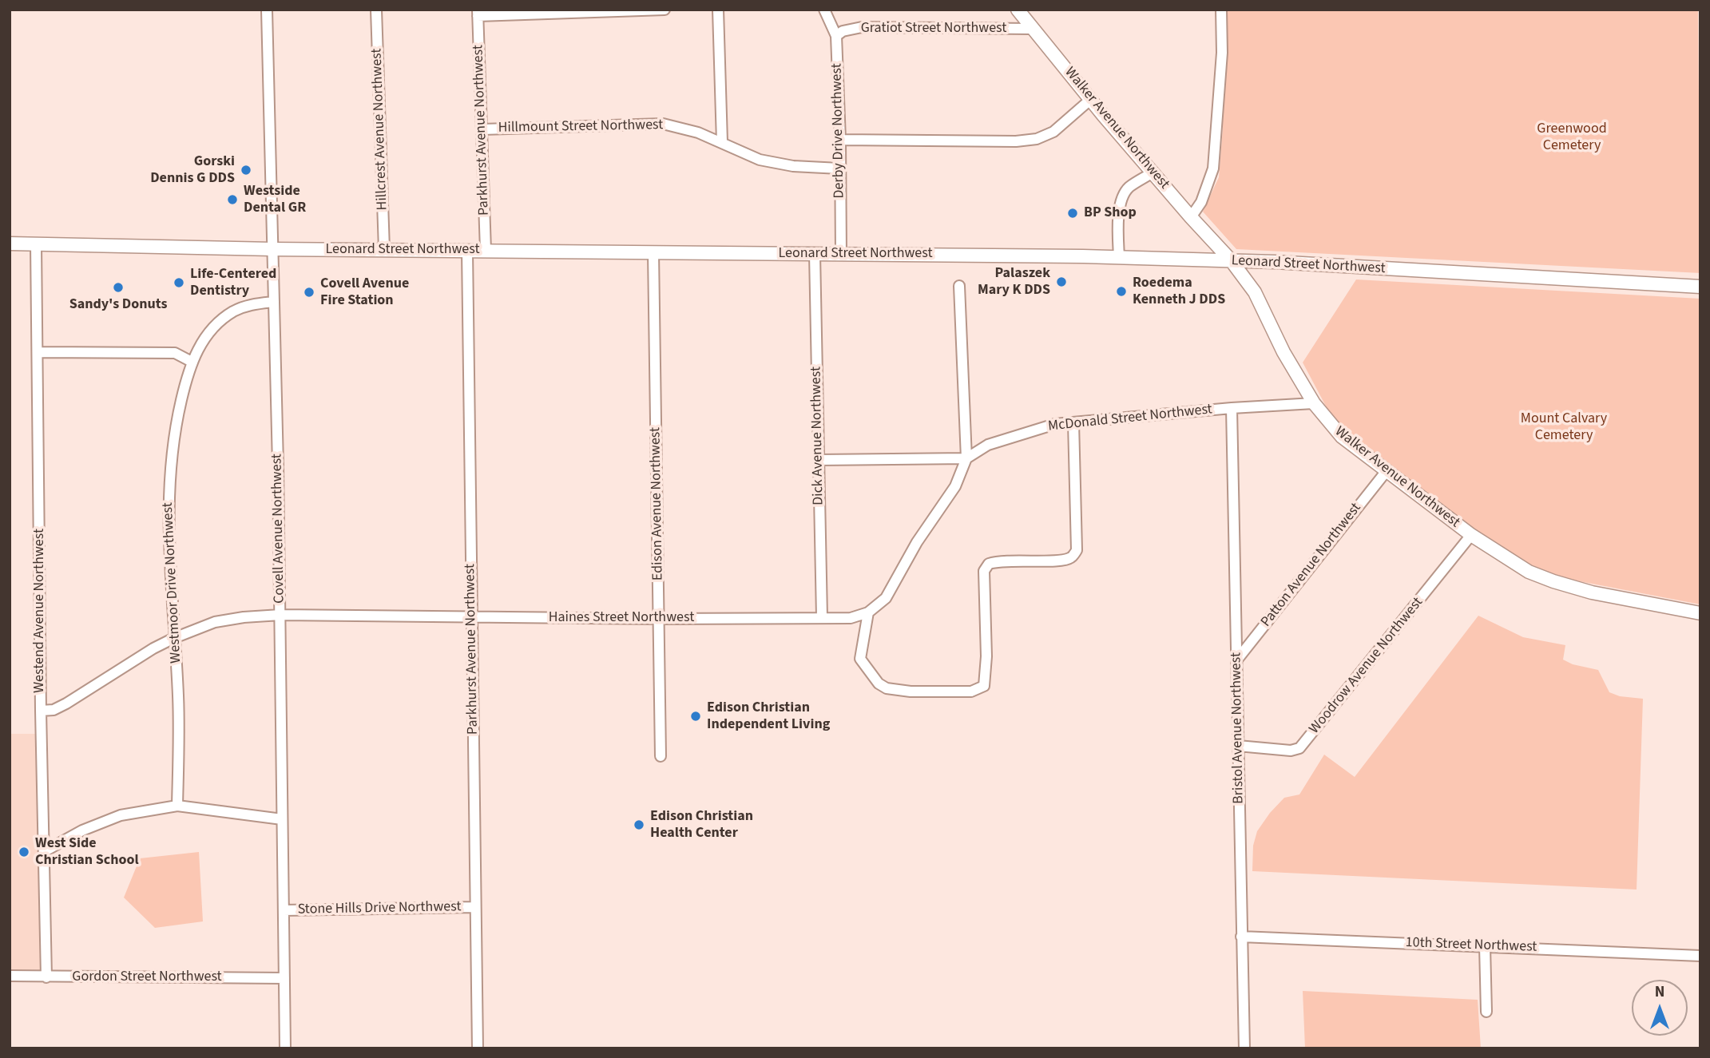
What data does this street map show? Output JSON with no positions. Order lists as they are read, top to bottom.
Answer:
{
  "streets": {
    "main road": ["Walker Avenue Northwest", "Leonard Street Northwest"],
    "street": [
      "Gratiot Street Northwest",
      "Hillmount Street Northwest",
      "Hillcrest Avenue Northwest",
      "Parkhurst Avenue Northwest",
      "Derby Drive Northwest",
      "McDonald Street Northwest",
      "Dick Avenue Northwest",
      "Edison Avenue Northwest",
      "Covell Avenue Northwest",
      "Patton Avenue Northwest",
      "Westmoor Drive Northwest",
      "Westend Avenue Northwest",
      "Haines Street Northwest",
      "Woodrow Avenue Northwest",
      "Bristol Avenue Northwest",
      "Stone Hills Drive Northwest",
      "10th Street Northwest",
      "Gordon Street Northwest"
    ]
  },
  "crossings": [
    ["Gratiot Street Northwest", "Walker Avenue Northwest"],
    ["Gratiot Street Northwest", "Derby Drive Northwest"],
    ["Hillmount Street Northwest", "Parkhurst Avenue Northwest"],
    ["Hillmount Street Northwest", "Derby Drive Northwest"],
    ["Walker Avenue Northwest", "Leonard Street Northwest"],
    ["Walker Avenue Northwest", "McDonald Street Northwest"],
    ["Walker Avenue Northwest", "Patton Avenue Northwest"],
    ["Walker Avenue Northwest", "Woodrow Avenue Northwest"],
    ["Hillcrest Avenue Northwest", "Leonard Street Northwest"],
    ["Parkhurst Avenue Northwest", "Leonard Street Northwest"],
    ["Parkhurst Avenue Northwest", "Haines Street Northwest"],
    ["Parkhurst Avenue Northwest", "Stone Hills Drive Northwest"],
    ["Derby Drive Northwest", "Leonard Street Northwest"],
    ["Leonard Street Northwest", "Dick Avenue Northwest"],
    ["Leonard Street Northwest", "Edison Avenue Northwest"],
    ["Leonard Street Northwest", "Covell Avenue Northwest"],
    ["Leonard Street Northwest", "Westend Avenue Northwest"],
    ["McDonald Street Northwest", "Bristol Avenue Northwest"],
    ["Dick Avenue Northwest", "Haines Street Northwest"],
    ["Edison Avenue Northwest", "Haines Street Northwest"],
    ["Covell Avenue Northwest", "Westmoor Drive Northwest"],
    ["Covell Avenue Northwest", "Haines Street Northwest"],
    ["Covell Avenue Northwest", "Stone Hills Drive Northwest"],
    ["Covell Avenue Northwest", "Gordon Street Northwest"],
    ["Patton Avenue Northwest", "Bristol Avenue Northwest"],
    ["Westmoor Drive Northwest", "Haines Street Northwest"],
    ["Westend Avenue Northwest", "Haines Street Northwest"],
    ["Westend Avenue Northwest", "Gordon Street Northwest"],
    ["Woodrow Avenue Northwest", "Bristol Avenue Northwest"],
    ["Bristol Avenue Northwest", "10th Street Northwest"]
  ],
  "parks": ["Greenwood Cemetery", "Mount Calvary Cemetery"],
  "places": [
    "Gorski Dennis G DDS",
    "Westside Dental GR",
    "BP Shop",
    "Palaszek Mary K DDS",
    "Life-Centered Dentistry",
    "Sandy's Donuts",
    "Roedema Kenneth J DDS",
    "Covell Avenue Fire Station",
    "Edison Christian Independent Living",
    "Edison Christian Health Center",
    "West Side Christian School"
  ],
  "north": "top"
}
